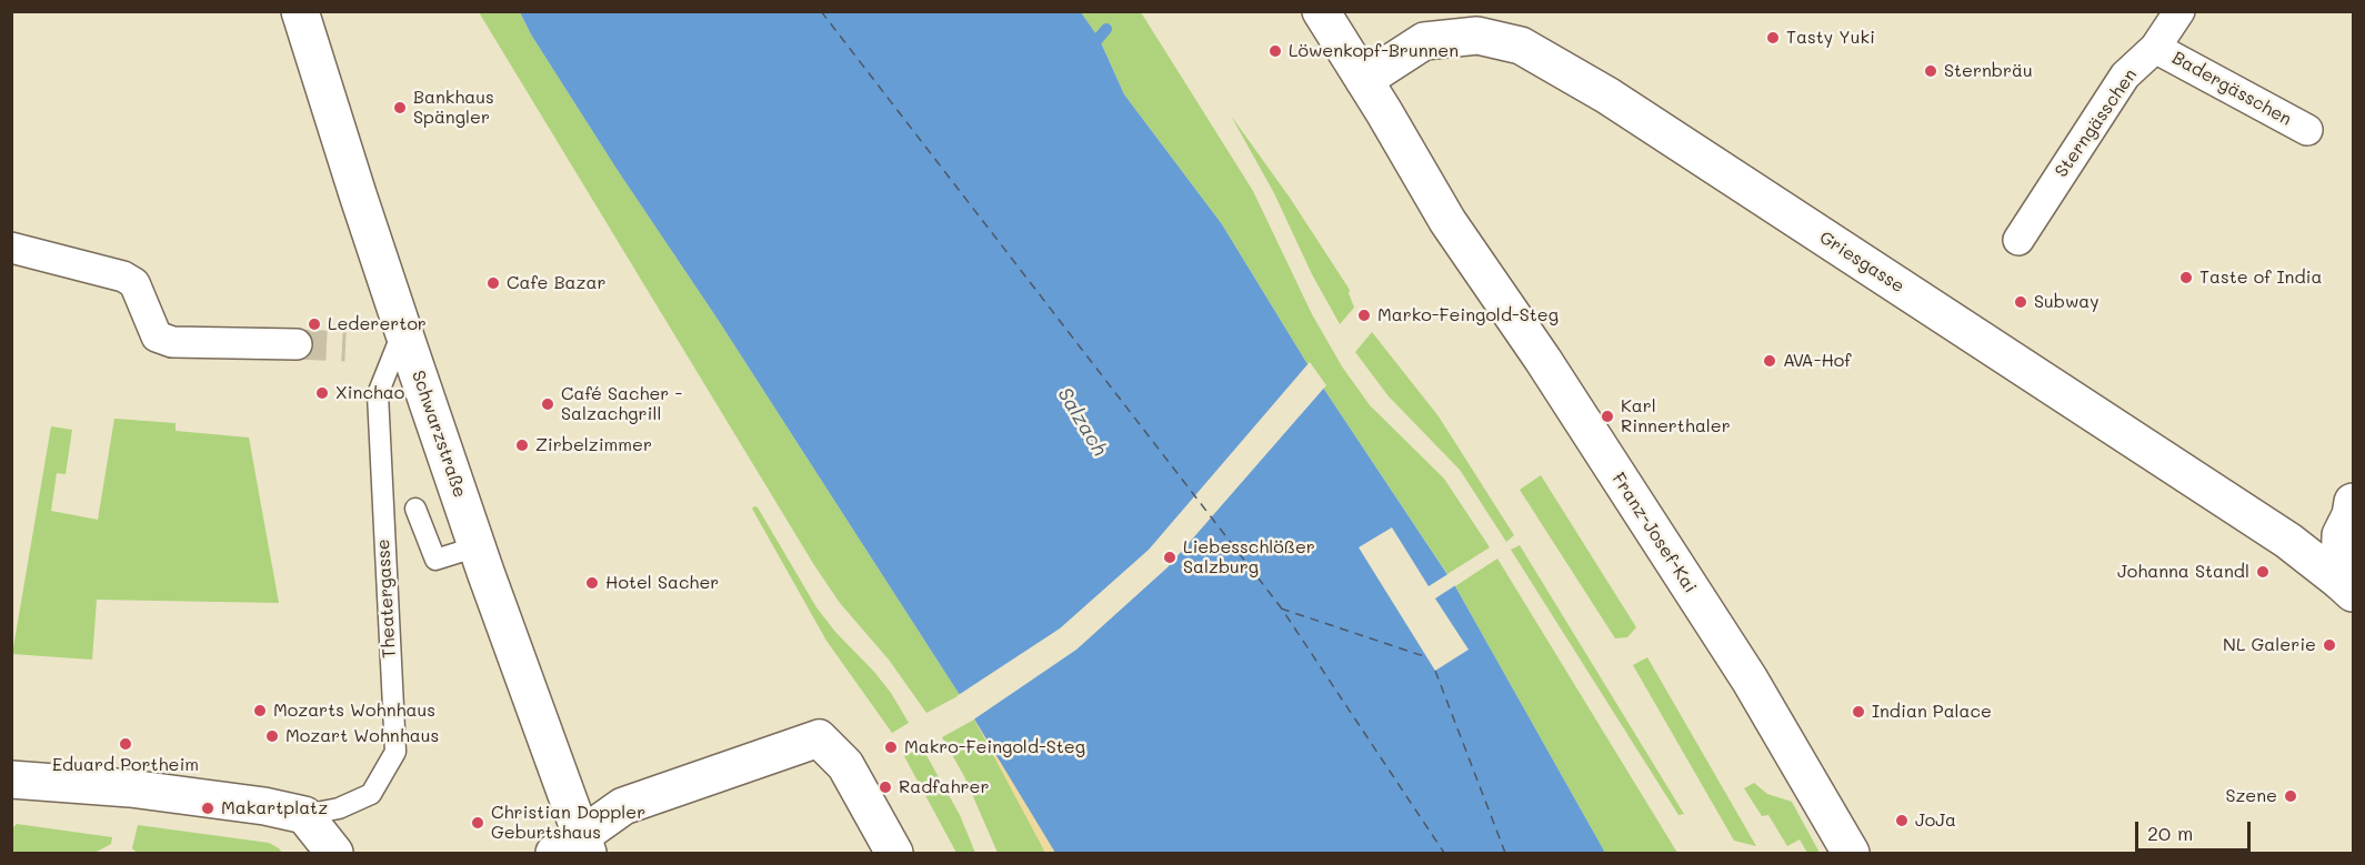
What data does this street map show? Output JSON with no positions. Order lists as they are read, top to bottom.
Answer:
{
  "streets": {
    "street": [
      "Badergässchen",
      "Sterngässchen",
      "Griesgasse",
      "Schwarzstraße",
      "Franz-Josef-Kai"
    ],
    "lane": ["Theatergasse"]
  },
  "crossings": [
    ["Badergässchen", "Sterngässchen"],
    ["Griesgasse", "Franz-Josef-Kai"],
    ["Schwarzstraße", "Theatergasse"]
  ],
  "water": ["Salzach"],
  "places": [
    "Tasty Yuki",
    "Löwenkopf-Brunnen",
    "Sternbräu",
    "Bankhaus Spängler",
    "Taste of India",
    "Cafe Bazar",
    "Subway",
    "Marko-Feingold-Steg",
    "Lederertor",
    "AVA-Hof",
    "Xinchao",
    "Café Sacher - Salzachgrill",
    "Karl Rinnerthaler",
    "Zirbelzimmer",
    "Liebesschlößer Salzburg",
    "Johanna Standl",
    "Hotel Sacher",
    "NL Galerie",
    "Mozarts Wohnhaus",
    "Indian Palace",
    "Mozart Wohnhaus",
    "Eduard Portheim",
    "Makro-Feingold-Steg",
    "Radfahrer",
    "Szene",
    "Makartplatz",
    "JoJa",
    "Christian Doppler Geburtshaus"
  ],
  "scale_bar": "20 m"
}
